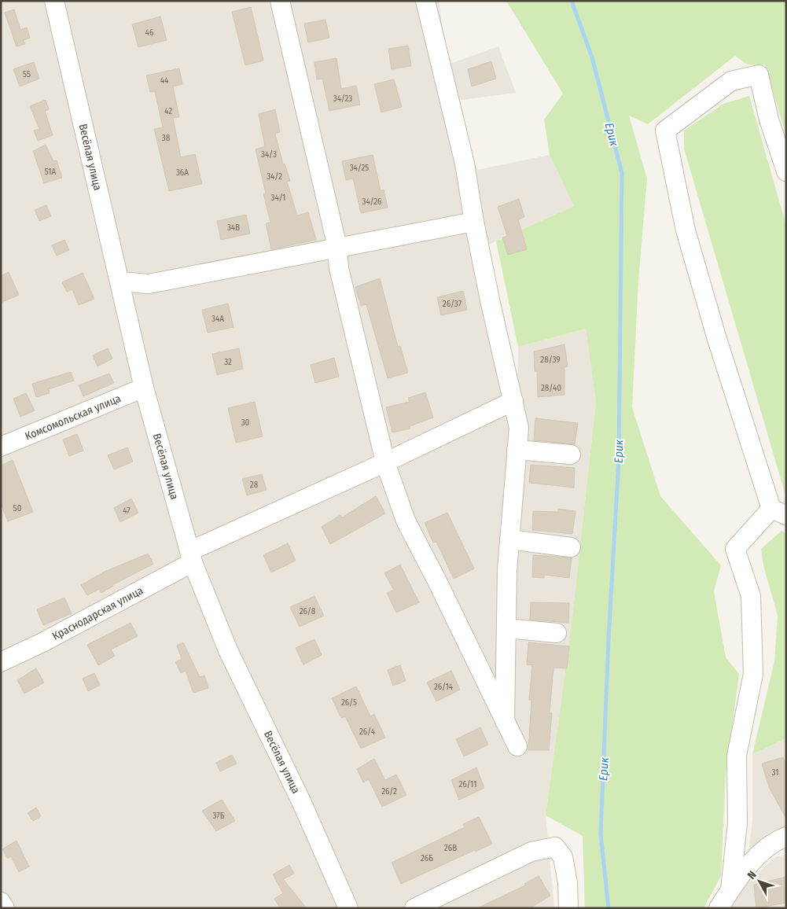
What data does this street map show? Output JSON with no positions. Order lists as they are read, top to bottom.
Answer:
{
  "streets": {
    "street": ["Весёлая улица", "Комсомольская улица", "Краснодарская улица"]
  },
  "crossings": [
    ["Весёлая улица", "Комсомольская улица"],
    ["Весёлая улица", "Краснодарская улица"]
  ],
  "water": ["Ерик"],
  "house_numbers": [
    "46",
    "55",
    "44",
    "34/23",
    "42",
    "38",
    "34/3",
    "34/25",
    "51А",
    "36А",
    "34/2",
    "34/1",
    "34/26",
    "34В",
    "26/37",
    "34А",
    "28/39",
    "32",
    "28/40",
    "30",
    "28",
    "50",
    "47",
    "26/8",
    "26/14",
    "26/5",
    "26/4",
    "31",
    "26/11",
    "26/2",
    "37Б",
    "26В",
    "26Б"
  ],
  "north": "top left"
}
